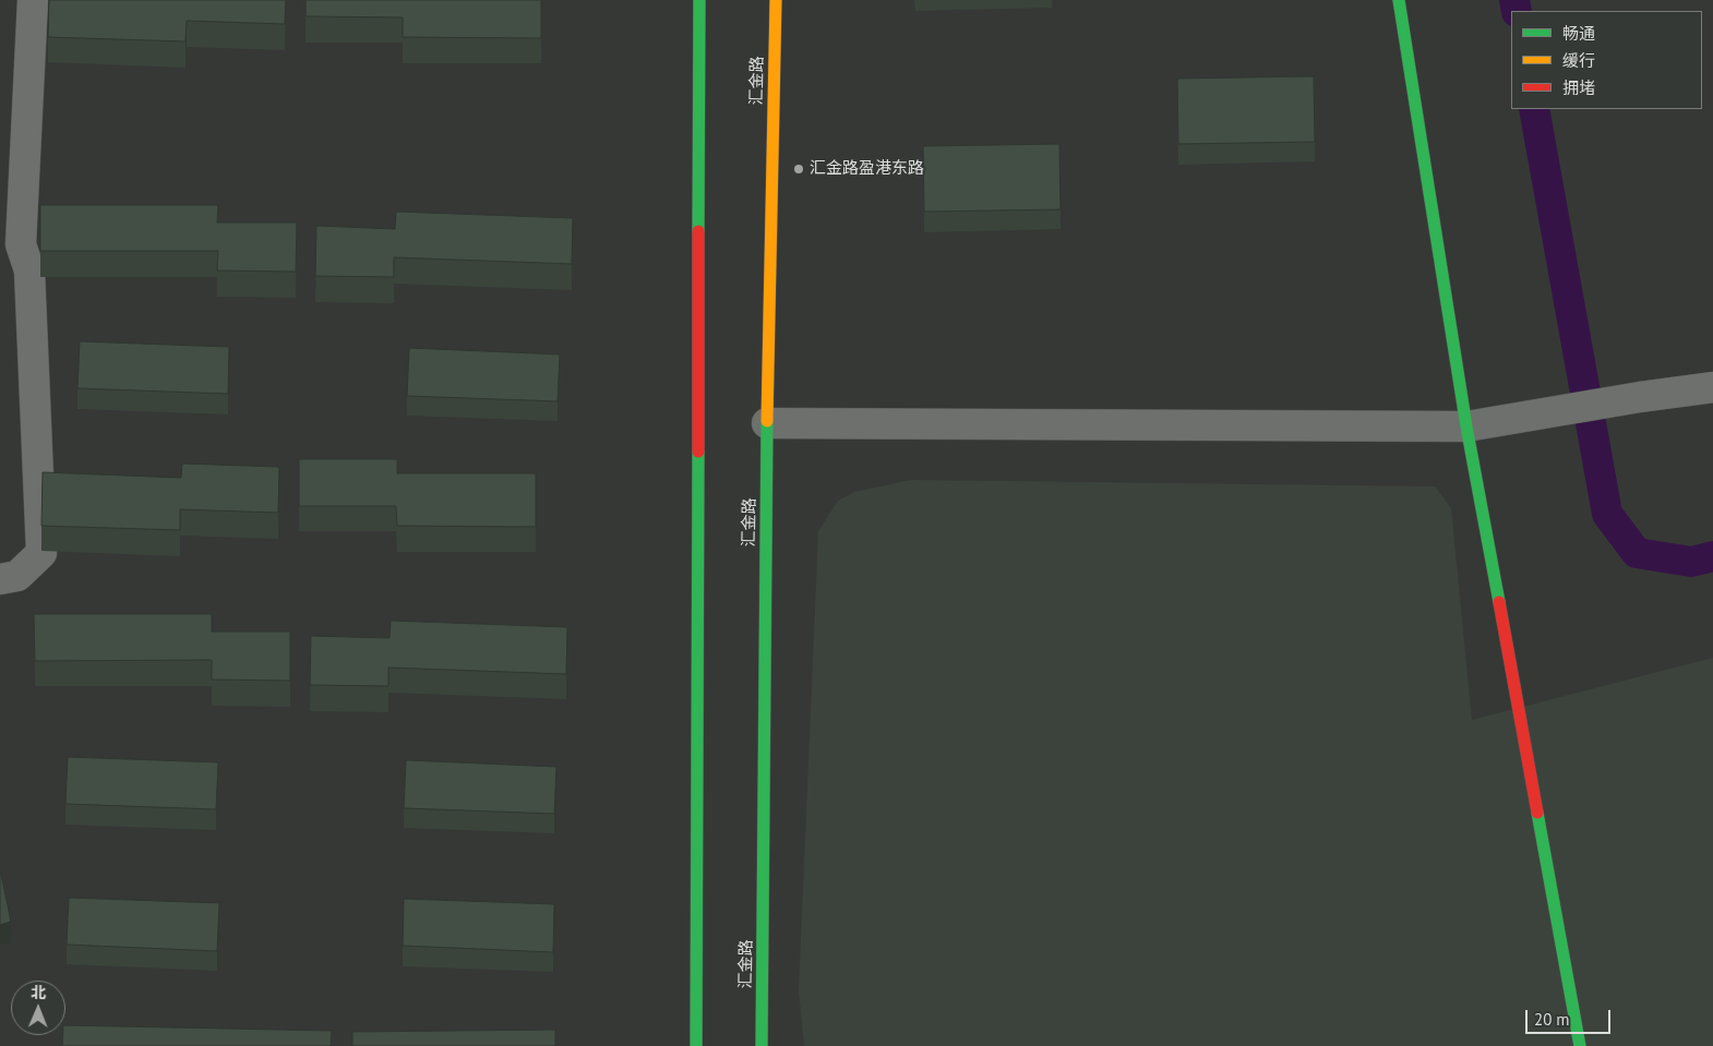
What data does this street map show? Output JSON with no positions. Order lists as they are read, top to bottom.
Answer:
{
  "streets": {
    "main road": ["汇金路"]
  },
  "places": ["汇金路盈港东路"],
  "legend": ["畅通", "缓行", "拥堵"],
  "scale_bar": "20 m",
  "north": "top"
}
